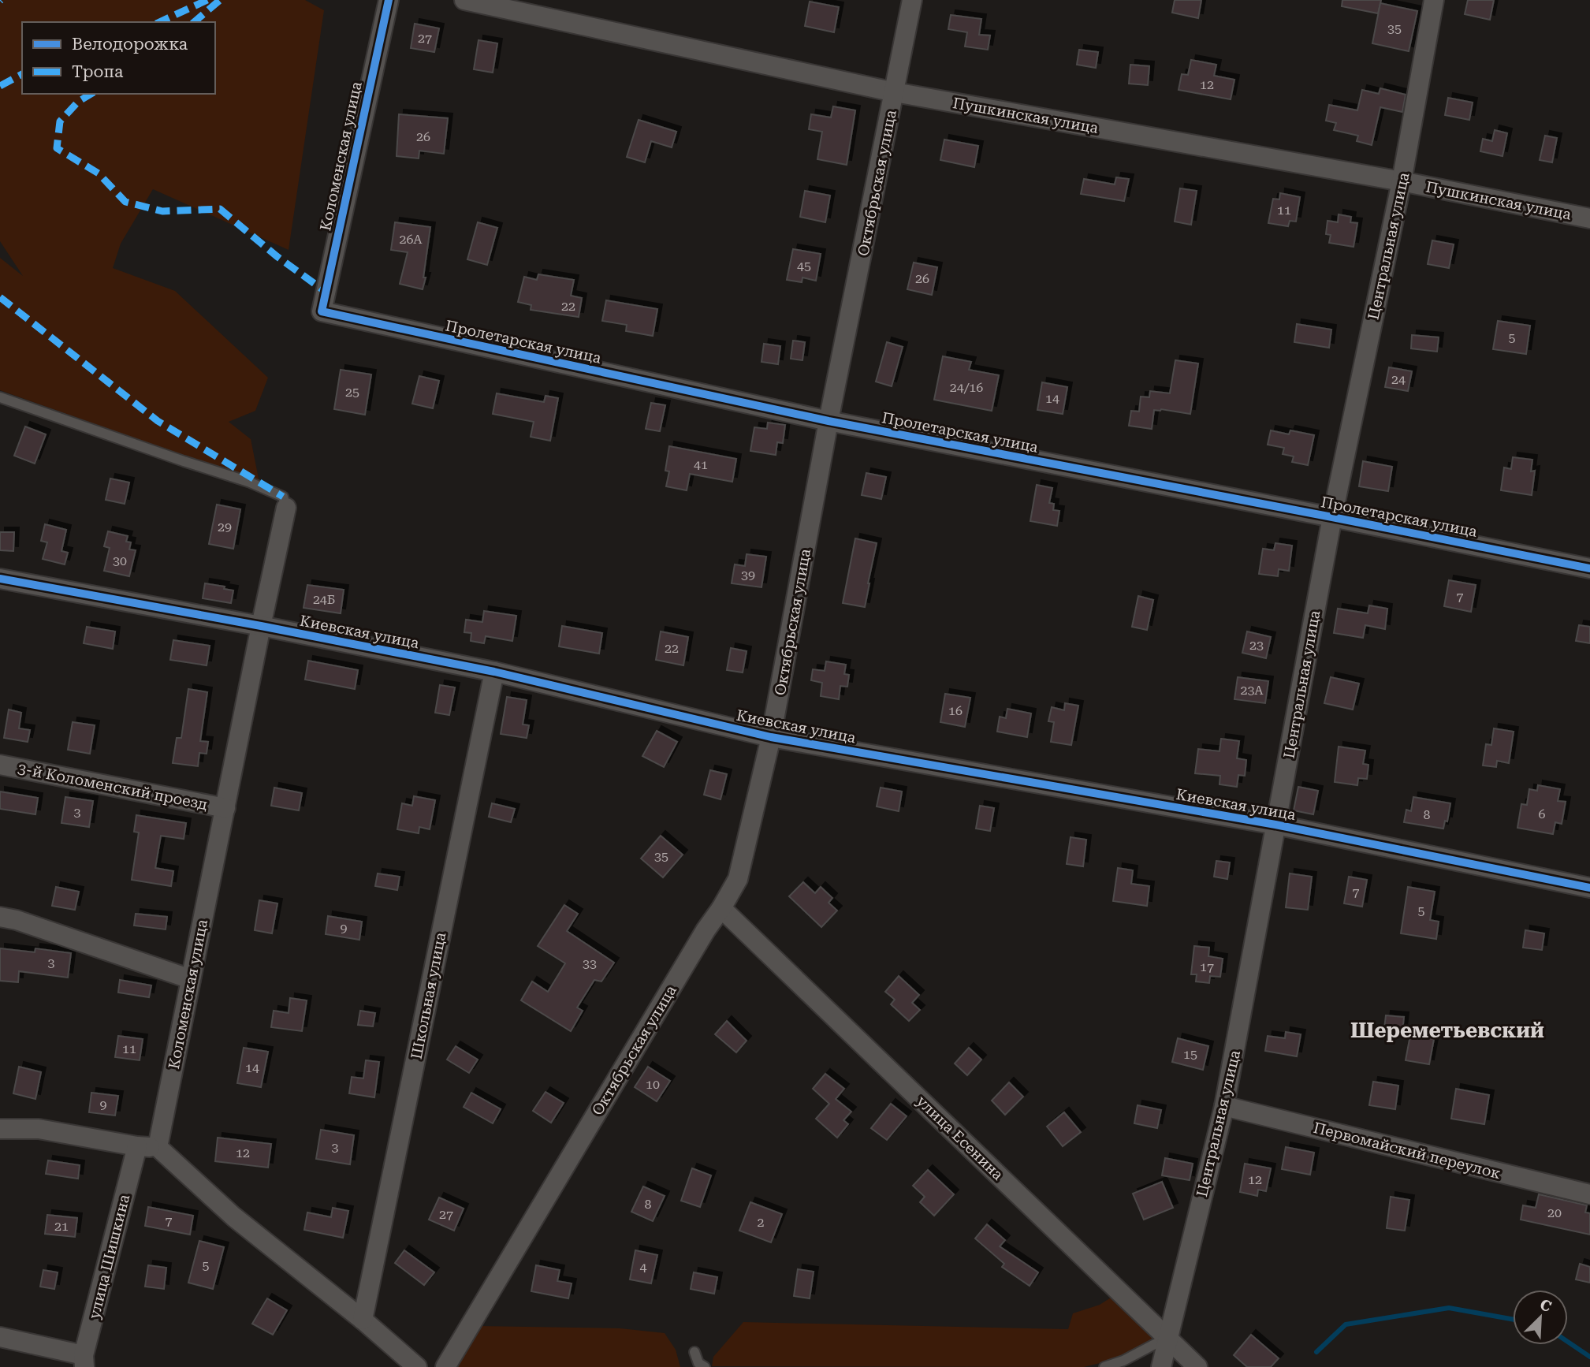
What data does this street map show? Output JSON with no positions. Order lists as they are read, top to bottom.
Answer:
{
  "streets": {
    "street": [
      "Пушкинская улица",
      "Коломенская улица",
      "Октябрьская улица",
      "Центральная улица",
      "Пролетарская улица",
      "Киевская улица",
      "3-й Коломенский проезд",
      "Школьная улица",
      "улица Есенина",
      "Первомайский переулок",
      "улица Шишкина"
    ]
  },
  "crossings": [
    ["Пушкинская улица", "Октябрьская улица"],
    ["Пушкинская улица", "Центральная улица"],
    ["Коломенская улица", "Пролетарская улица"],
    ["Коломенская улица", "Киевская улица"],
    ["Коломенская улица", "3-й Коломенский проезд"],
    ["Октябрьская улица", "Пролетарская улица"],
    ["Октябрьская улица", "Киевская улица"],
    ["Октябрьская улица", "улица Есенина"],
    ["Центральная улица", "Пролетарская улица"],
    ["Центральная улица", "Киевская улица"],
    ["Центральная улица", "улица Есенина"],
    ["Центральная улица", "Первомайский переулок"],
    ["Киевская улица", "Школьная улица"]
  ],
  "districts": ["Шереметьевский"],
  "house_numbers": [
    "35",
    "27",
    "12",
    "26",
    "11",
    "26А",
    "45",
    "26",
    "22",
    "5",
    "24",
    "24/16",
    "25",
    "14",
    "41",
    "29",
    "30",
    "39",
    "7",
    "24Б",
    "23",
    "22",
    "23А",
    "16",
    "3",
    "6",
    "8",
    "35",
    "7",
    "5",
    "9",
    "3",
    "33",
    "17",
    "11",
    "15",
    "14",
    "10",
    "9",
    "3",
    "12",
    "12",
    "8",
    "20",
    "27",
    "7",
    "2",
    "21",
    "5",
    "4"
  ],
  "legend": ["Велодорожка", "Тропа"],
  "north": "top right"
}
